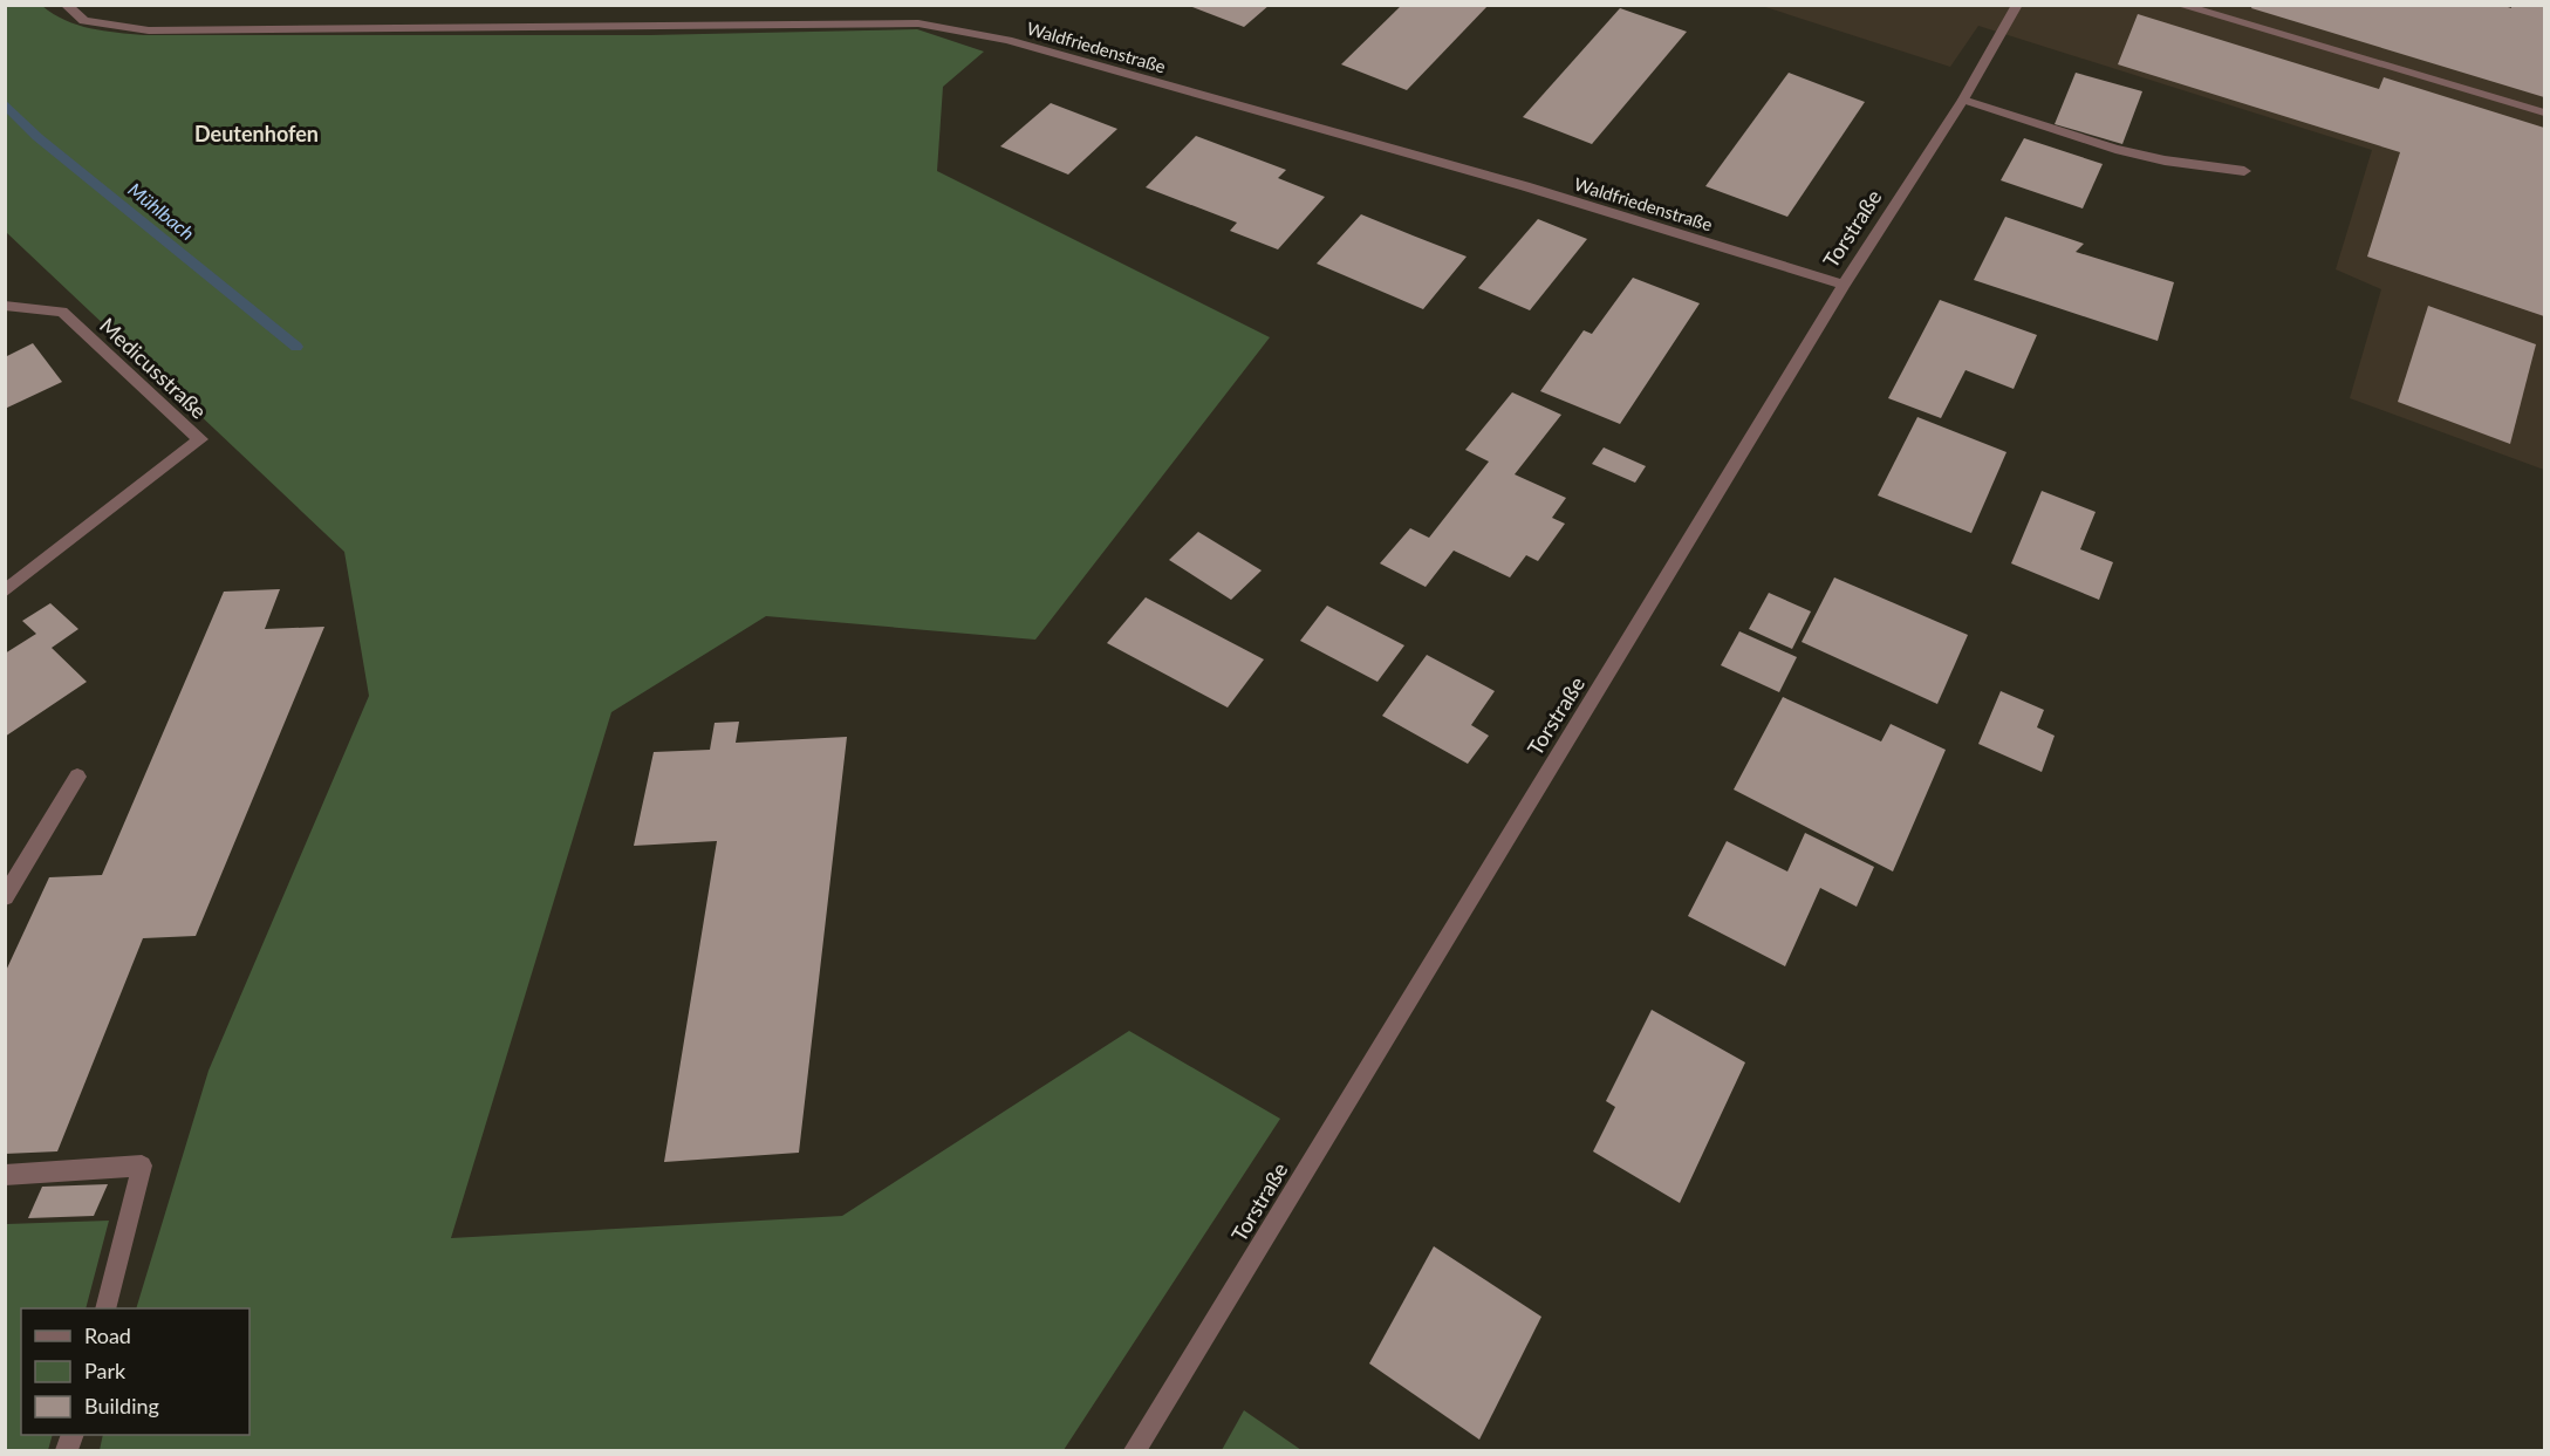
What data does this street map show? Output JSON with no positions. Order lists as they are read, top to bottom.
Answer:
{
  "streets": {
    "street": ["Waldfriedenstraße", "Torstraße", "Medicusstraße"]
  },
  "crossings": [
    ["Waldfriedenstraße", "Torstraße"]
  ],
  "districts": ["Deutenhofen"],
  "water": ["Mühlbach"],
  "legend": ["Road", "Park", "Building"]
}
